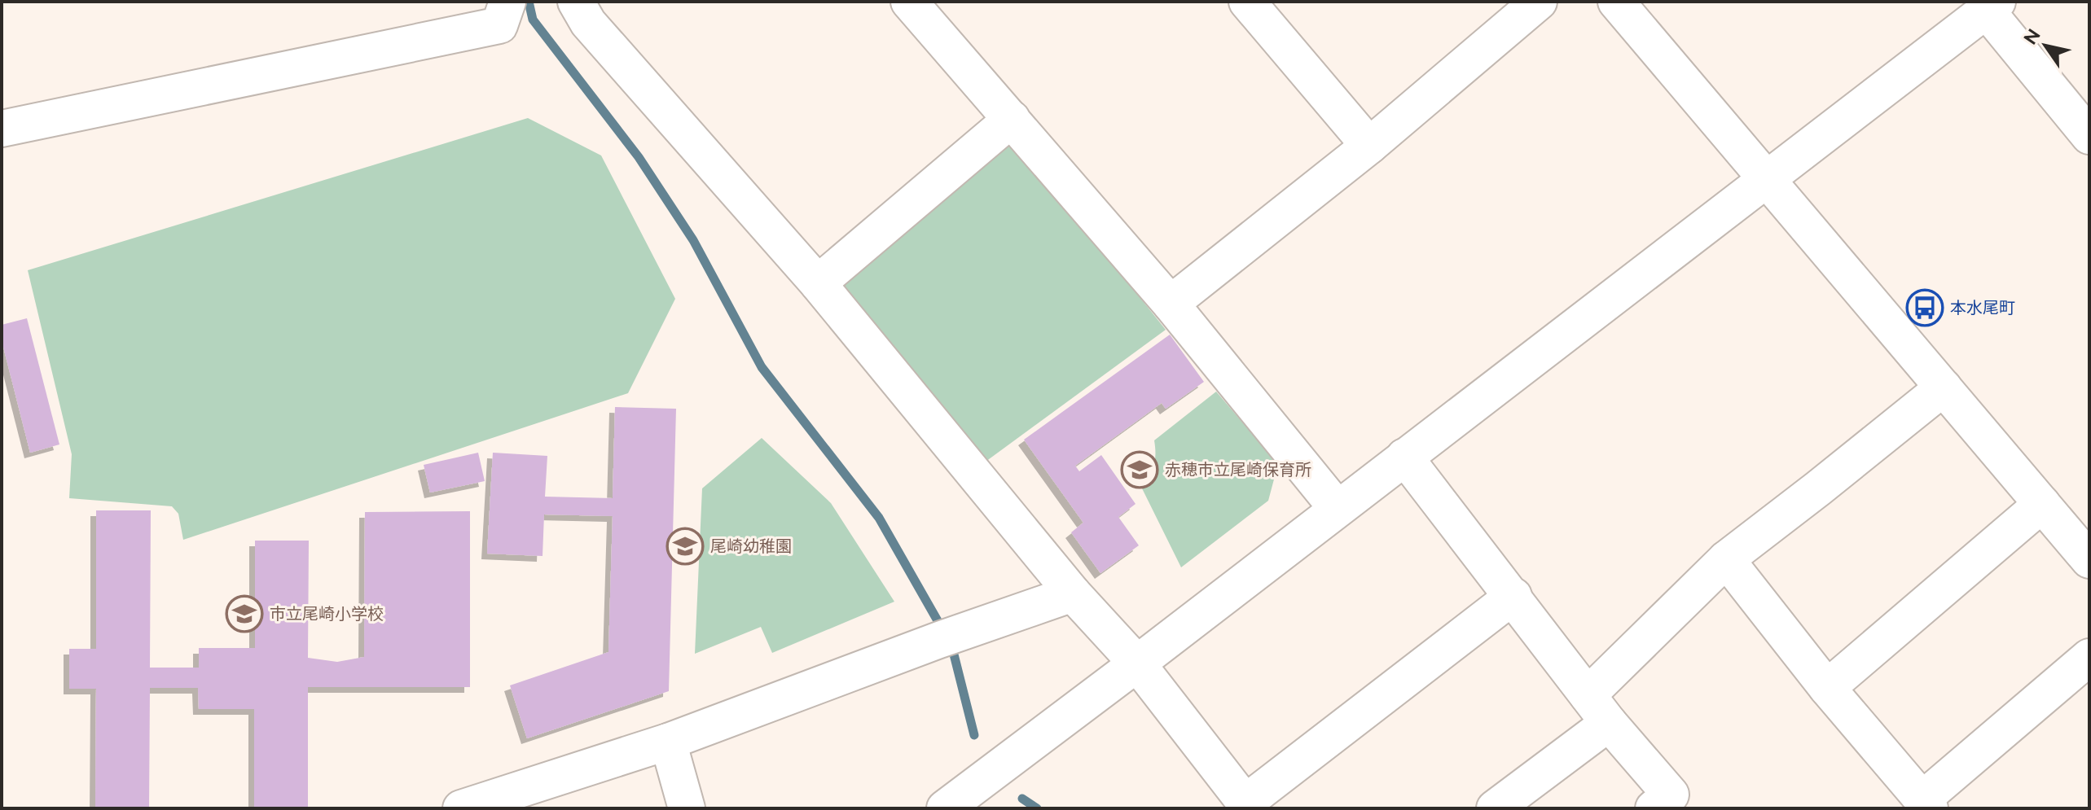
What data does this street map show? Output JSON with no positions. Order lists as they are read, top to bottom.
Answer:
{
  "places": {
    "bus stop": ["本水尾町"],
    "school or university": ["赤穂市立尾崎保育所", "尾崎幼稚園", "市立尾崎小学校"]
  },
  "north": "top left"
}
